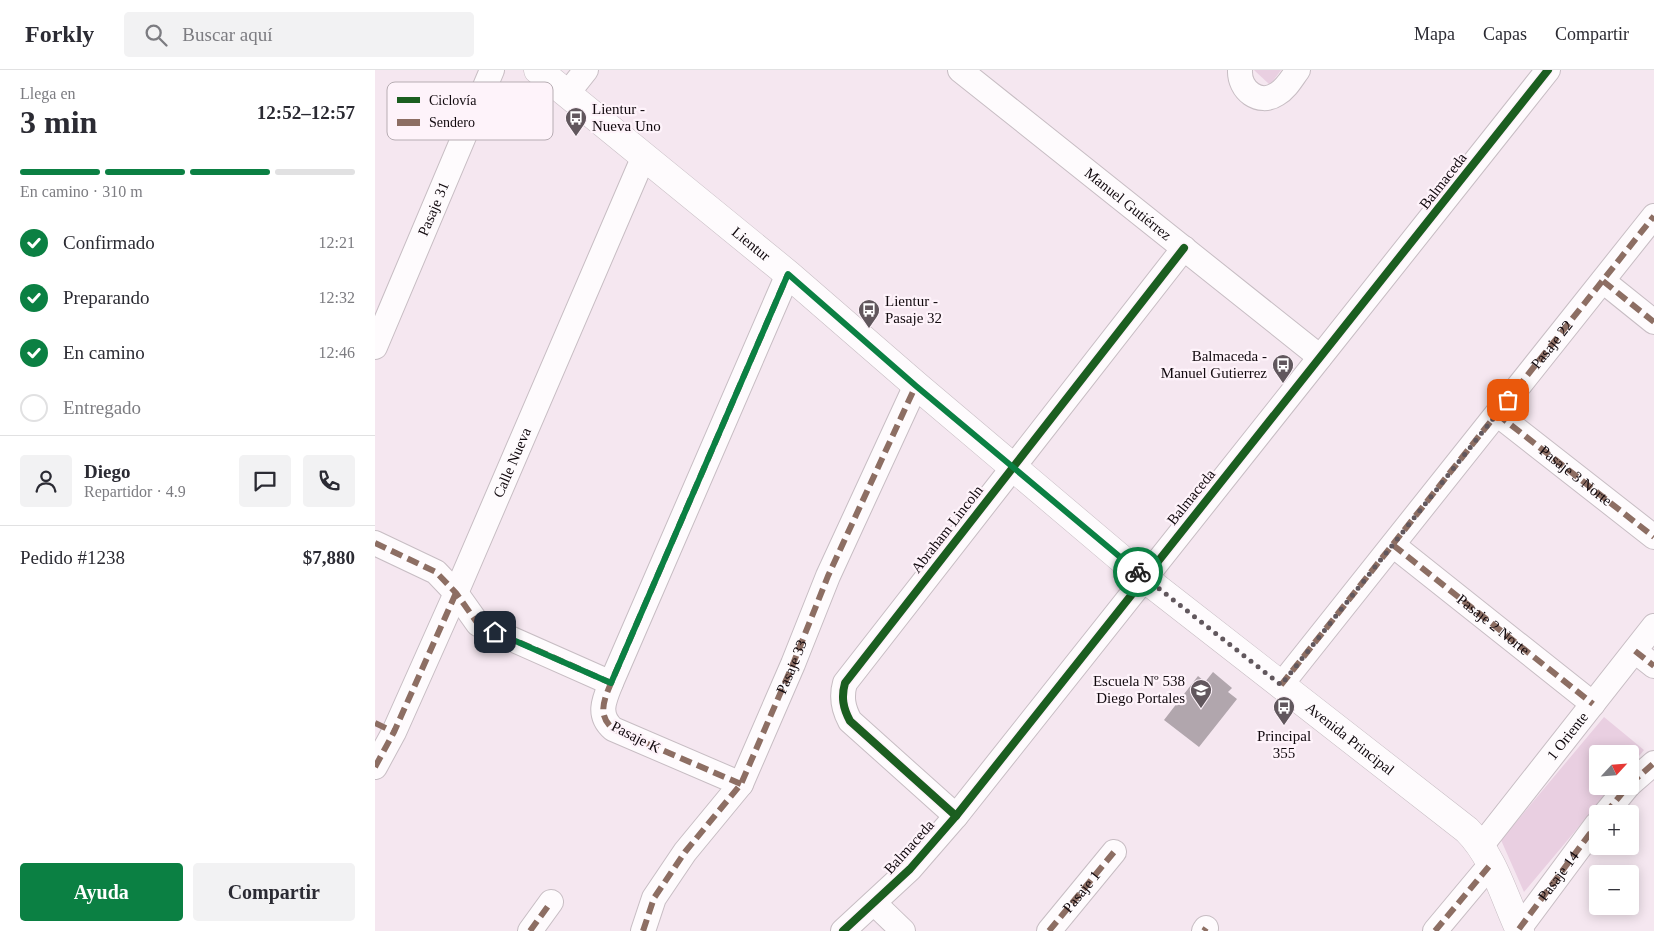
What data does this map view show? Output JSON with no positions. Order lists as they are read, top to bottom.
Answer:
{
  "streets": {
    "main road": ["Lientur", "Avenida Principal"],
    "street": [
      "Balmaceda",
      "Manuel Gutiérrez",
      "Pasaje 31",
      "Pasaje 22",
      "Calle Nueva",
      "Pasaje 3 Norte",
      "Abraham Lincoln",
      "Pasaje 2 Norte",
      "Pasaje 33",
      "1 Oriente",
      "Pasaje K",
      "Pasaje 14",
      "Pasaje 1"
    ]
  },
  "crossings": [
    ["Balmaceda", "Manuel Gutiérrez"],
    ["Balmaceda", "Lientur"],
    ["Balmaceda", "Abraham Lincoln"],
    ["Balmaceda", "Avenida Principal"],
    ["Manuel Gutiérrez", "Abraham Lincoln"],
    ["Lientur", "Calle Nueva"],
    ["Lientur", "Abraham Lincoln"],
    ["Lientur", "Pasaje 33"],
    ["Lientur", "Pasaje K"],
    ["Lientur", "Avenida Principal"],
    ["Pasaje 22", "Pasaje 3 Norte"],
    ["Pasaje 22", "Pasaje 2 Norte"],
    ["Pasaje 22", "Avenida Principal"],
    ["Pasaje 2 Norte", "1 Oriente"],
    ["Pasaje 33", "Pasaje K"],
    ["1 Oriente", "Avenida Principal"],
    ["Avenida Principal", "Pasaje 14"]
  ],
  "places": {
    "bus stop": [
      "Lientur - Nueva Uno",
      "Lientur - Pasaje 32",
      "Balmaceda - Manuel Gutierrez",
      "Principal 355"
    ],
    "school or university": ["Escuela Nº 538 Diego Portales"]
  },
  "legend": ["Ciclovía", "Sendero"],
  "north": "top right",
  "page": {
    "header": "Forkly",
    "search": "Buscar aquí",
    "nav": ["Mapa", "Capas", "Compartir"],
    "heading": ["3 min", "Llega en", "12:52–12:57"],
    "panel": [
      "Diego",
      "Repartidor · 4.9",
      "Pedido #1238",
      "$7,880"
    ],
    "bar": "En camino · 310 m",
    "list": [
      ["Confirmado", "12:21"],
      ["Preparando", "12:32"],
      ["En camino", "12:46"],
      "Entregado"
    ],
    "map_buttons": ["+", "−"],
    "buttons": ["Ayuda", "Compartir"]
  }
}
